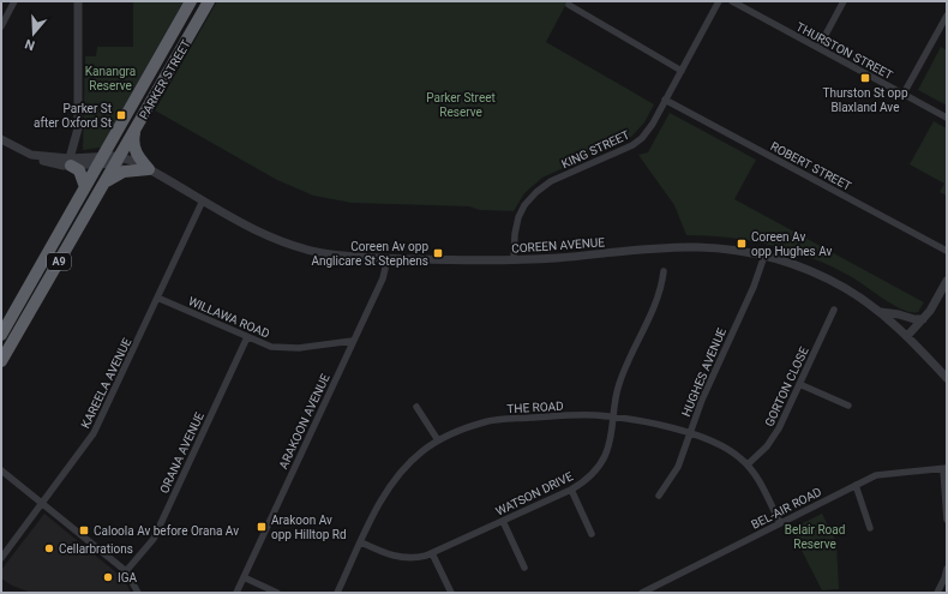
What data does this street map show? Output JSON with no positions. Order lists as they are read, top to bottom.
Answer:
{
  "streets": {
    "highway": ["PARKER STREET", "A9"],
    "street": [
      "THURSTON STREET",
      "KING STREET",
      "ROBERT STREET",
      "COREEN AVENUE",
      "WILLAWA ROAD",
      "HUGHES AVENUE",
      "KAREELA AVENUE",
      "GORTON CLOSE",
      "THE ROAD",
      "ARAKOON AVENUE",
      "ORANA AVENUE",
      "WATSON DRIVE",
      "BEL-AIR ROAD"
    ]
  },
  "crossings": [
    ["PARKER STREET", "COREEN AVENUE"],
    ["PARKER STREET", "A9"],
    ["KING STREET", "ROBERT STREET"],
    ["KING STREET", "COREEN AVENUE"],
    ["COREEN AVENUE", "A9"],
    ["COREEN AVENUE", "HUGHES AVENUE"],
    ["COREEN AVENUE", "KAREELA AVENUE"],
    ["COREEN AVENUE", "ARAKOON AVENUE"],
    ["WILLAWA ROAD", "KAREELA AVENUE"],
    ["WILLAWA ROAD", "ARAKOON AVENUE"],
    ["WILLAWA ROAD", "ORANA AVENUE"],
    ["HUGHES AVENUE", "THE ROAD"],
    ["GORTON CLOSE", "THE ROAD"],
    ["THE ROAD", "WATSON DRIVE"],
    ["THE ROAD", "BEL-AIR ROAD"]
  ],
  "parks": ["Kanangra Reserve", "Parker Street Reserve", "Belair Road Reserve"],
  "places": {
    "transit": [
      "Thurston St opp Blaxland Ave",
      "Parker St after Oxford St",
      "Coreen Av opp Hughes Av",
      "Coreen Av opp Anglicare St Stephens",
      "Arakoon Av opp Hilltop Rd",
      "Caloola Av before Orana Av"
    ],
    "other": ["Cellarbrations", "IGA"]
  },
  "north": "bottom"
}
